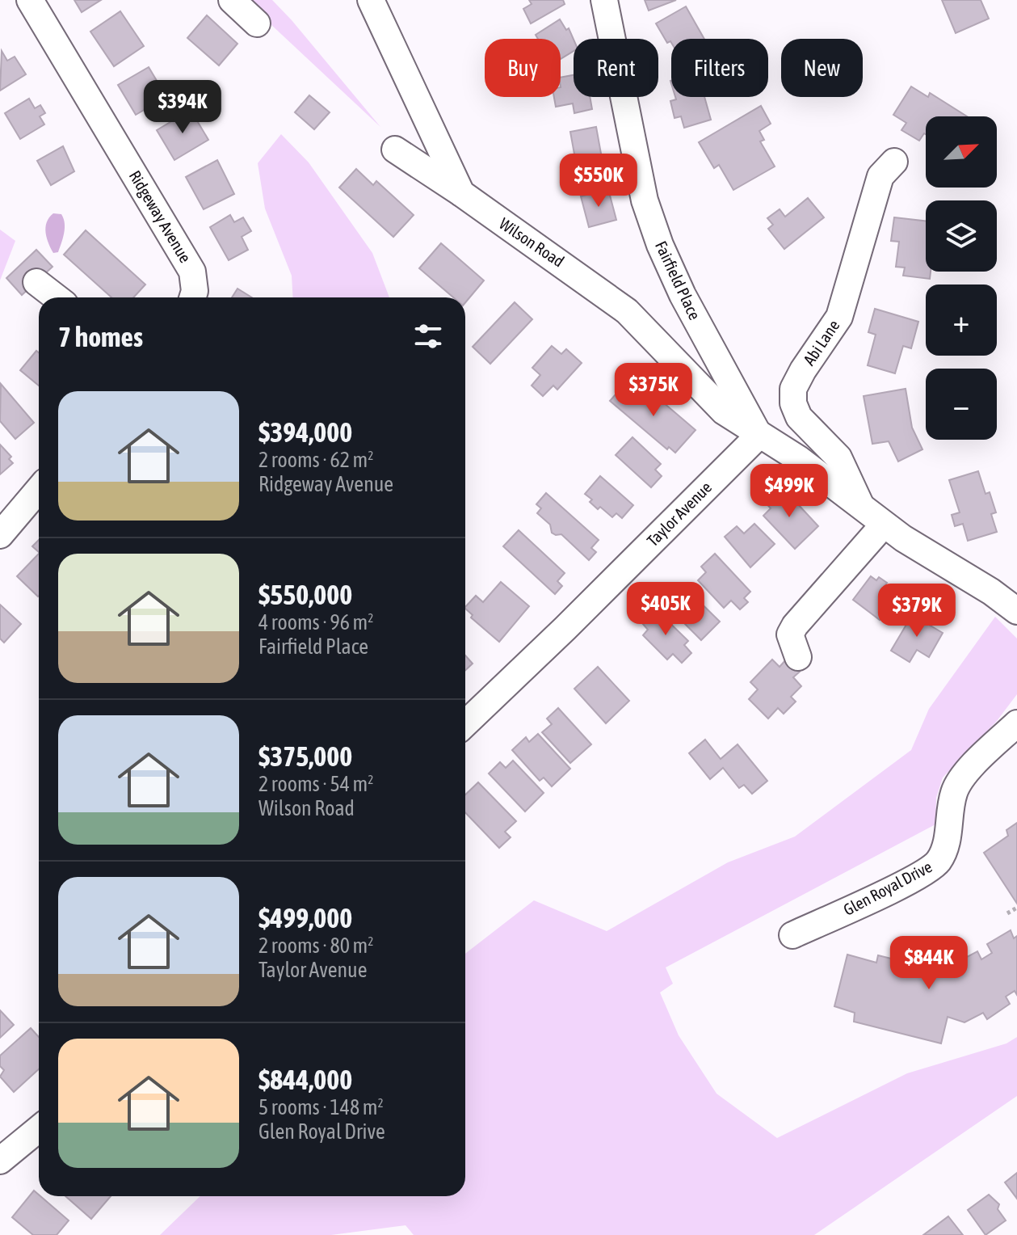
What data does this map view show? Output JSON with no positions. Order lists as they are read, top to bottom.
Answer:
{
  "streets": {
    "street": [
      "Ridgeway Avenue",
      "Wilson Road",
      "Fairfield Place",
      "Abi Lane",
      "Taylor Avenue",
      "Glen Royal Drive"
    ]
  },
  "crossings": [
    ["Wilson Road", "Fairfield Place"],
    ["Wilson Road", "Taylor Avenue"],
    ["Fairfield Place", "Taylor Avenue"]
  ],
  "north": "top right",
  "page": {
    "chip": [
      "Buy",
      "Rent",
      "Filters",
      "New"
    ],
    "price": [
      "$394K",
      "$550K",
      "$375K",
      "$499K",
      "$405K",
      "$379K",
      "$844K"
    ],
    "map_buttons": ["+", "−"],
    "heading": "7 homes",
    "list": [
      {
        "name": "$394,000",
        "note": "2 rooms · 62 m² · Ridgeway Avenue"
      },
      {
        "name": "$550,000",
        "note": "4 rooms · 96 m² · Fairfield Place"
      },
      {
        "name": "$375,000",
        "note": "2 rooms · 54 m² · Wilson Road"
      },
      {
        "name": "$499,000",
        "note": "2 rooms · 80 m² · Taylor Avenue"
      },
      {
        "name": "$844,000",
        "note": "5 rooms · 148 m² · Glen Royal Drive"
      }
    ]
  }
}
